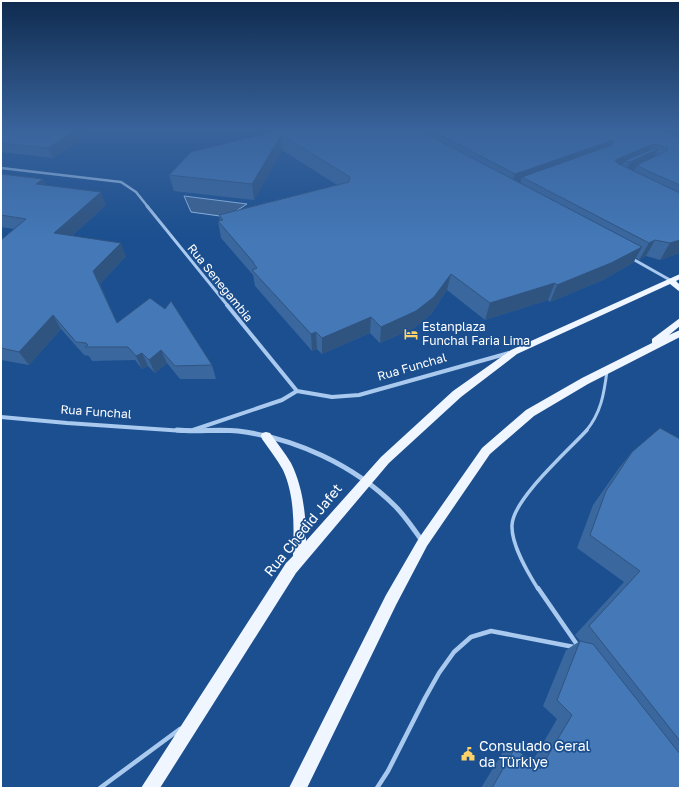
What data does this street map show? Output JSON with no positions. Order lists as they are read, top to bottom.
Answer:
{
  "streets": {
    "main road": ["Rua Funchal", "Rua Chedid Jafet"],
    "street": ["Rua Senegambia"]
  },
  "crossings": [
    ["Rua Senegambia", "Rua Funchal"],
    ["Rua Funchal", "Rua Chedid Jafet"]
  ],
  "places": {
    "hotel": ["Estanplaza Funchal Faria Lima"],
    "public building": ["Consulado Geral da Türkiye"]
  }
}
